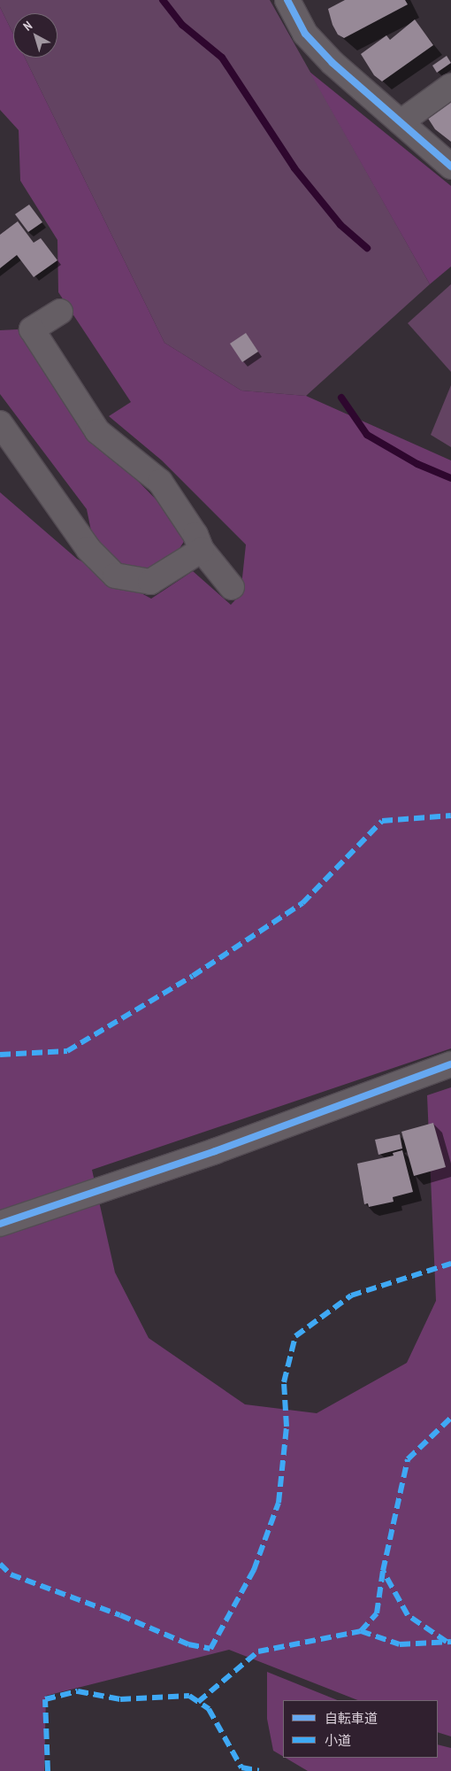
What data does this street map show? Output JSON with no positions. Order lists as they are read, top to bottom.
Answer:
{
  "legend": ["自転車道", "小道"],
  "north": "top left"
}
